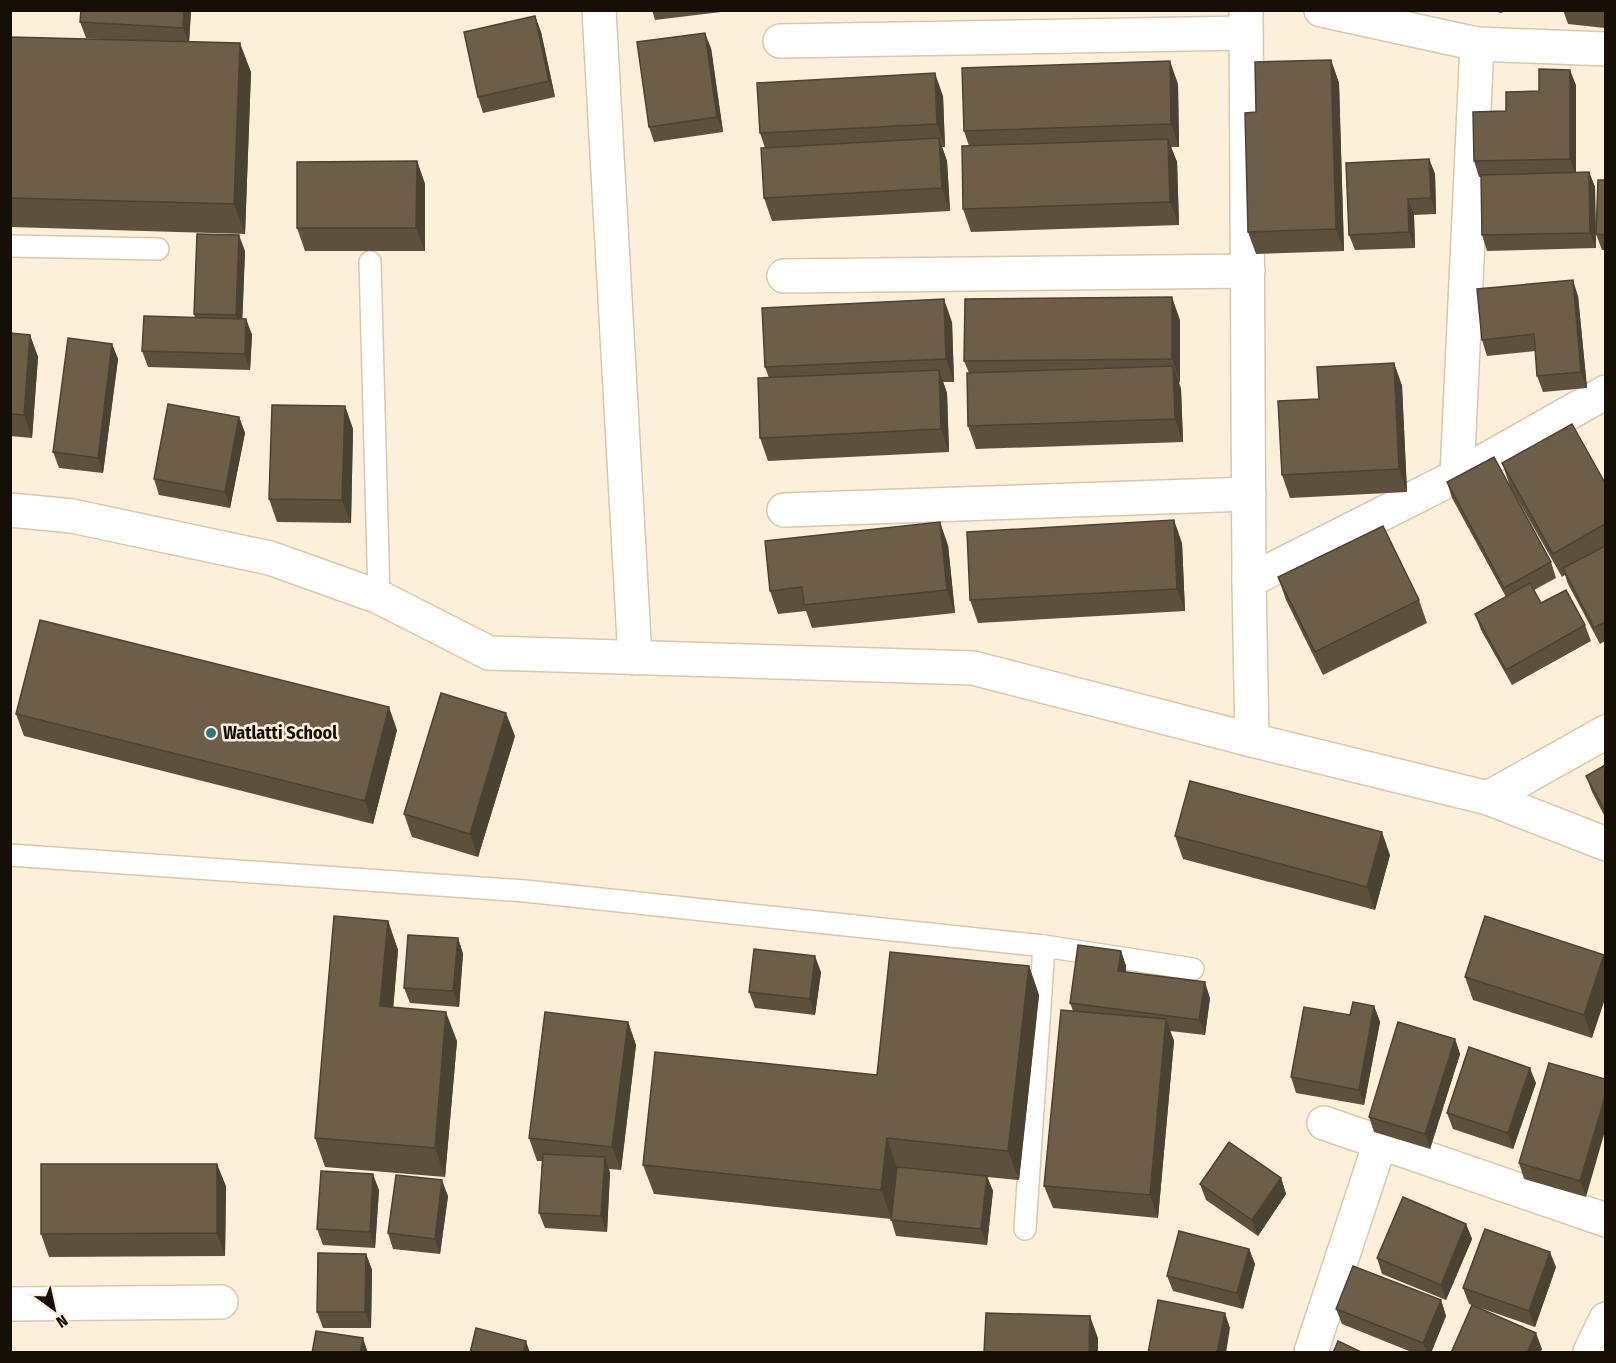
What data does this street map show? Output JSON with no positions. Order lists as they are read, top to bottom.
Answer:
{
  "places": ["Watlatti School"],
  "north": "bottom right"
}
